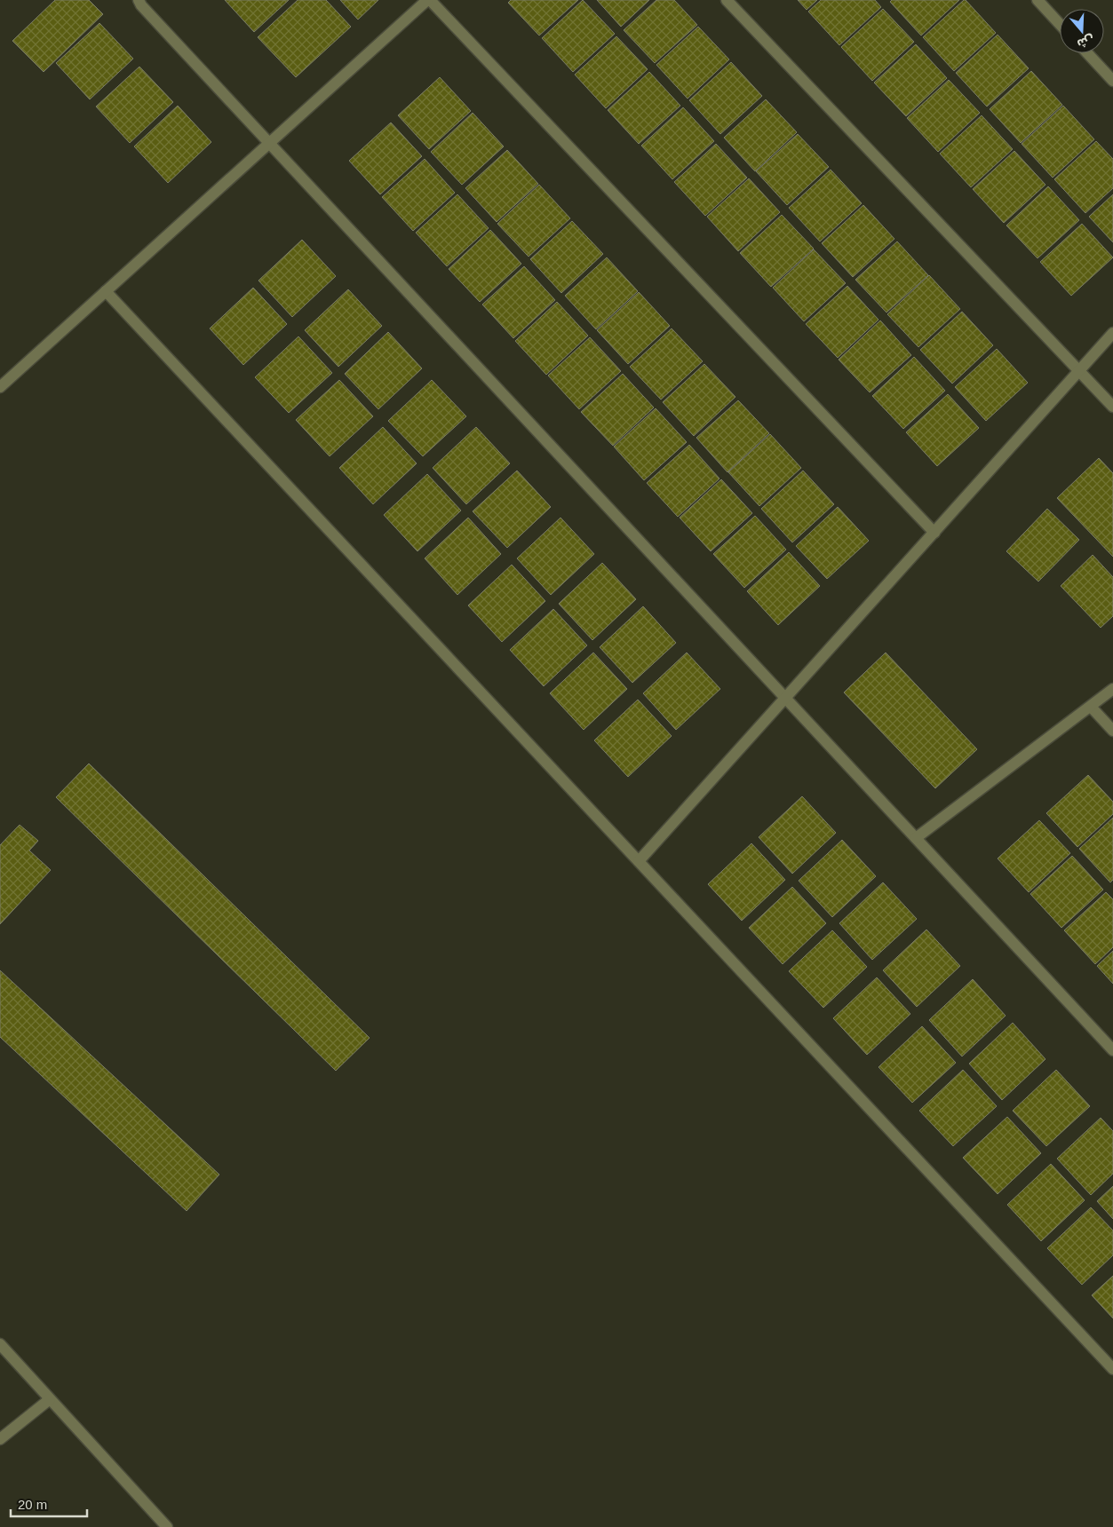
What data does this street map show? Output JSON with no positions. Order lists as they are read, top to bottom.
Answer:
{
  "scale_bar": "20 m",
  "north": "bottom"
}
